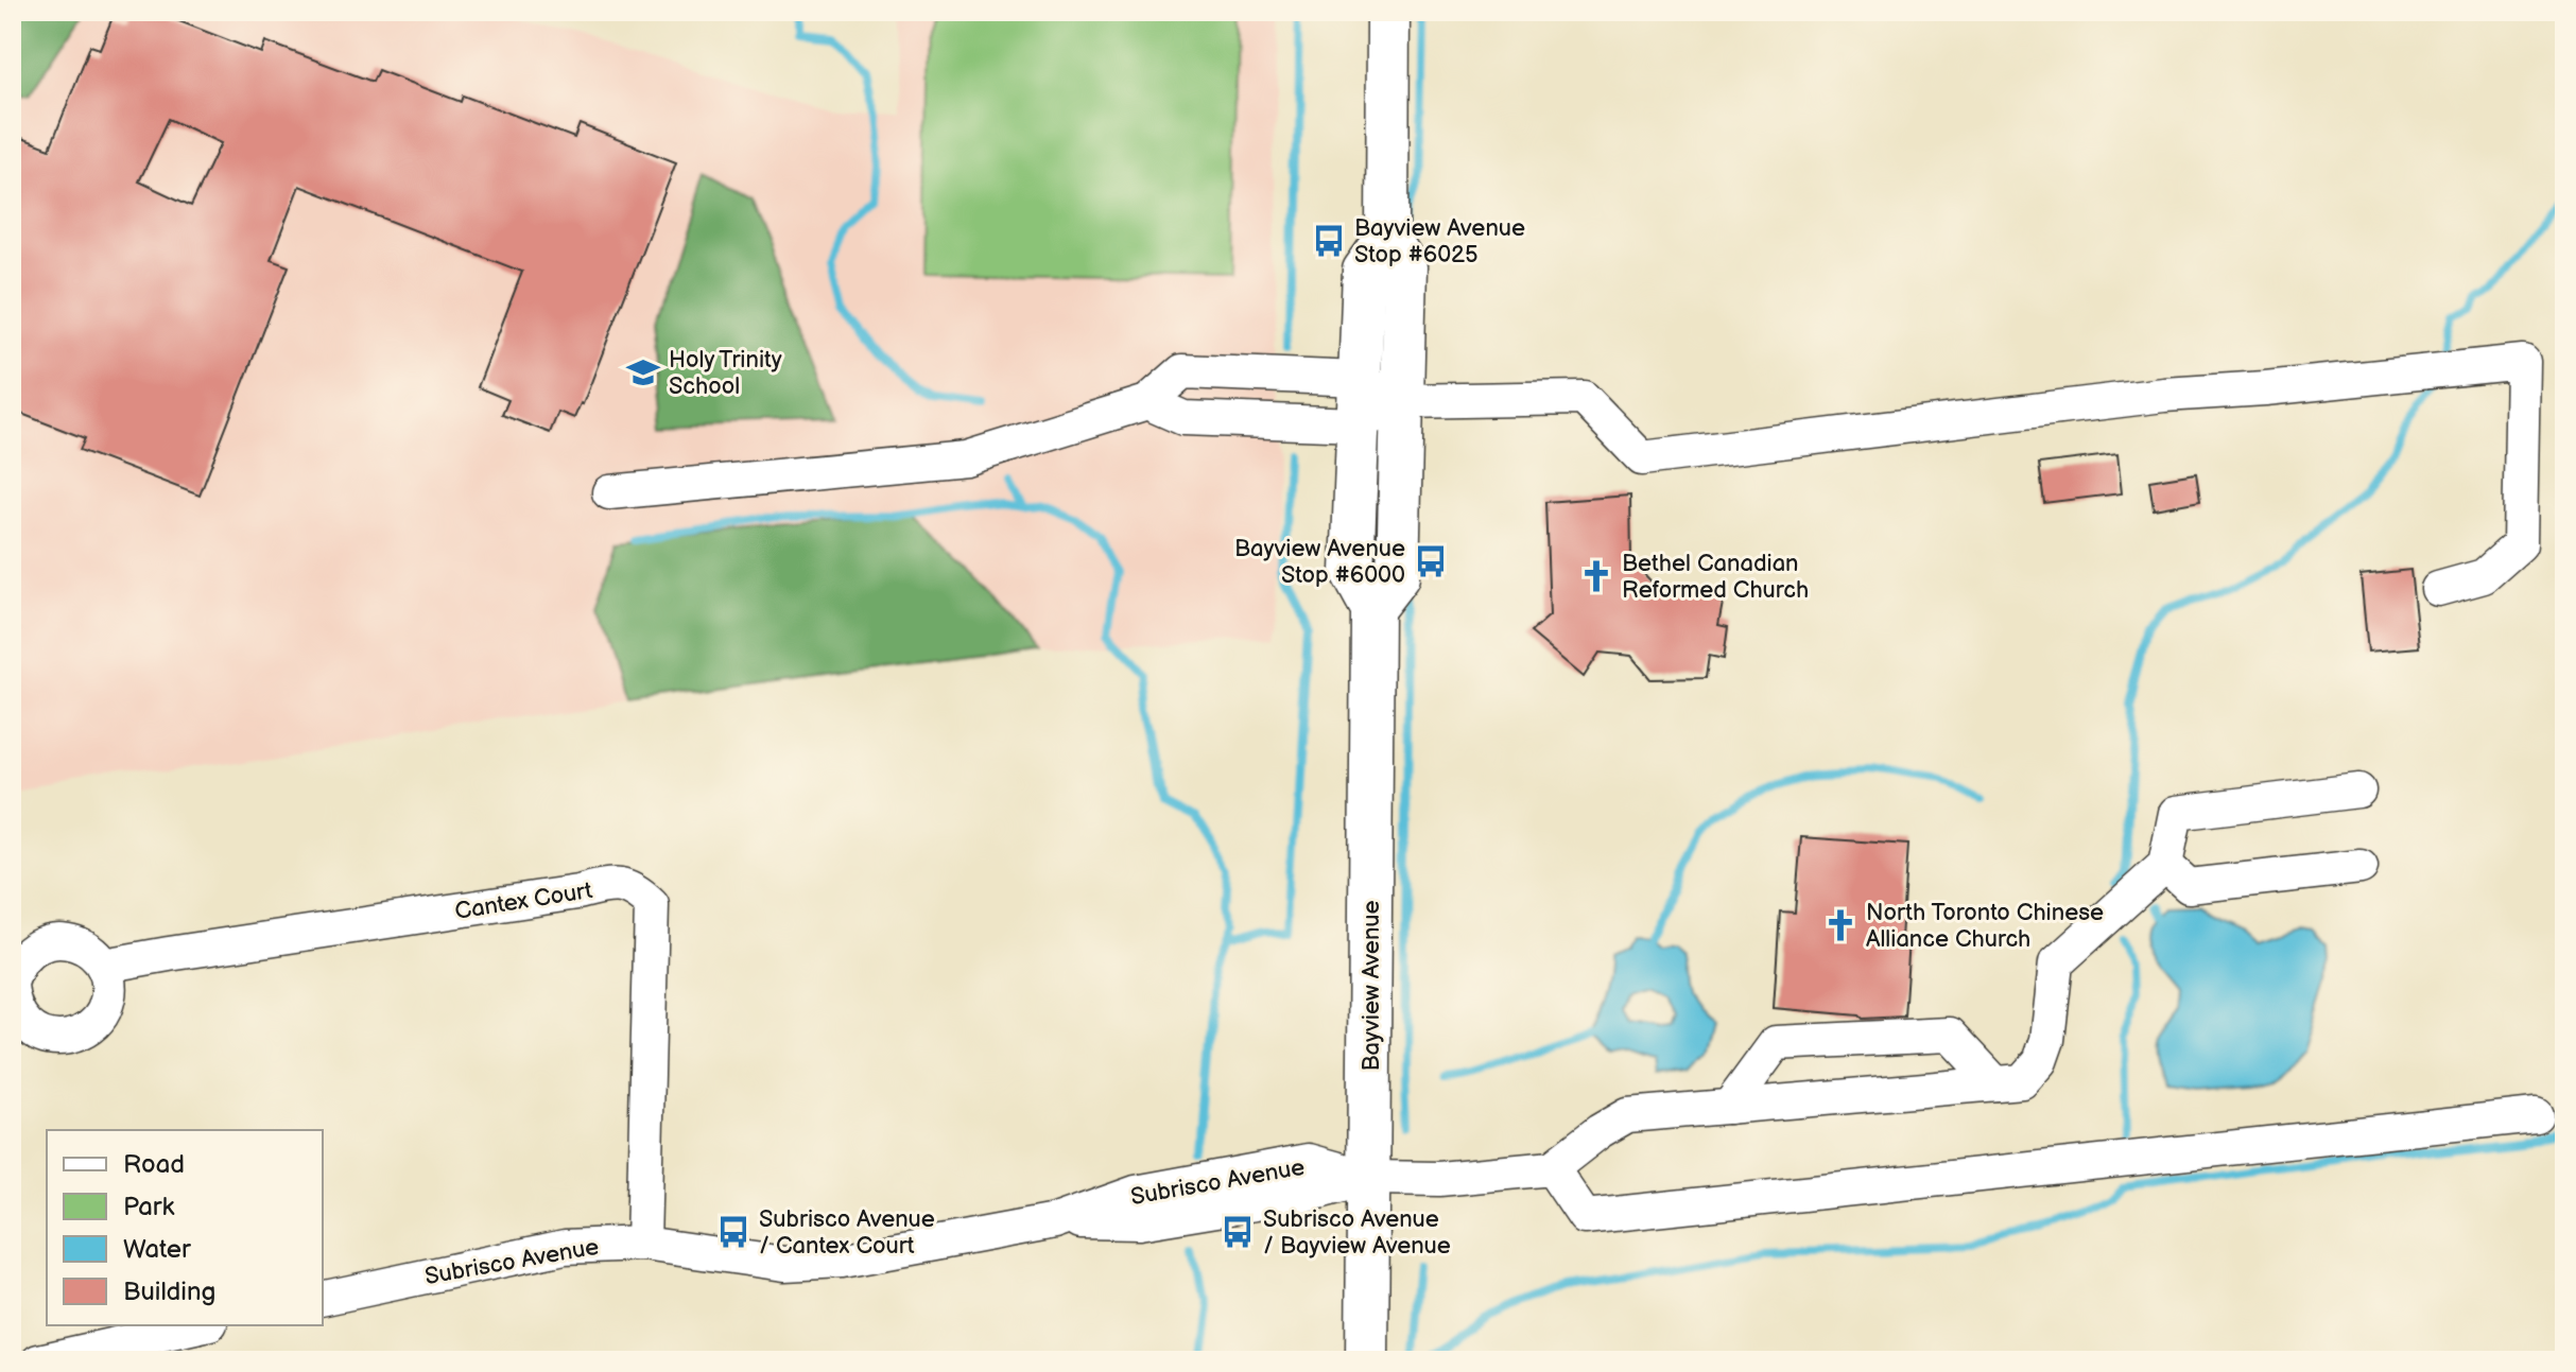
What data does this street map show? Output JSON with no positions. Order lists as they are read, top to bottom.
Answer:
{
  "streets": {
    "main road": ["Bayview Avenue"],
    "street": ["Cantex Court", "Subrisco Avenue"]
  },
  "crossings": [
    ["Cantex Court", "Subrisco Avenue"],
    ["Bayview Avenue", "Subrisco Avenue"]
  ],
  "places": {
    "bus stop": [
      "Bayview Avenue Stop #6025",
      "Bayview Avenue Stop #6000",
      "Subrisco Avenue / Cantex Court",
      "Subrisco Avenue / Bayview Avenue"
    ],
    "school or university": ["Holy Trinity School"],
    "church": ["Bethel Canadian Reformed Church", "North Toronto Chinese Alliance Church"]
  },
  "legend": [
    "Road",
    "Park",
    "Water",
    "Building"
  ]
}
